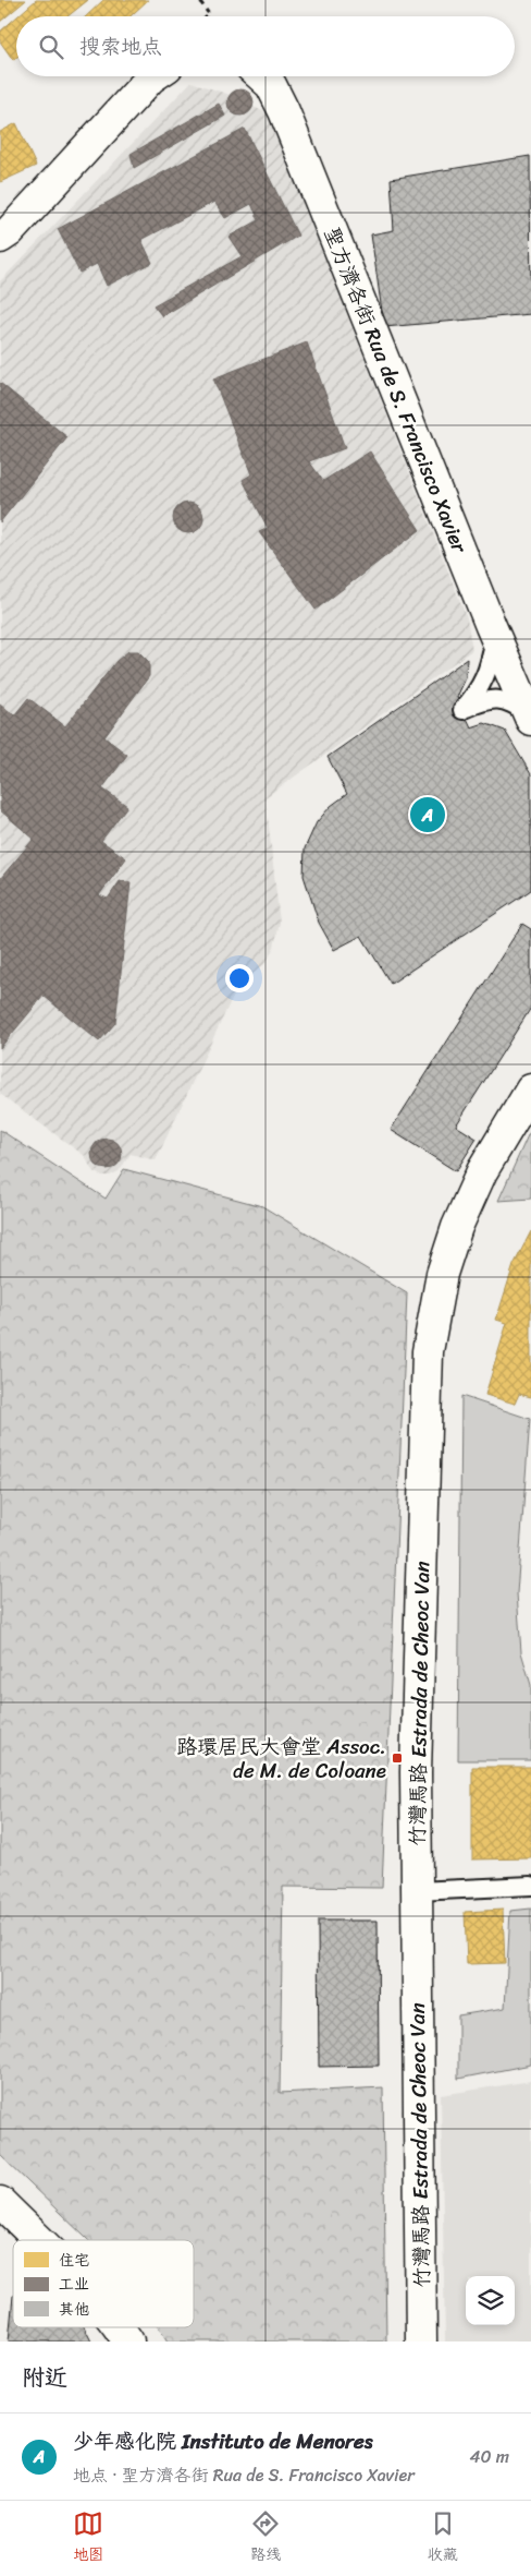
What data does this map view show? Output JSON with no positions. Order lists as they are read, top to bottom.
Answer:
{
  "streets": {
    "main road": ["聖方濟各街 Rua de S. Francisco Xavier", "竹灣馬路 Estrada de Cheoc Van"]
  },
  "places": {
    "transit": ["路環居民大會堂 Assoc. de M. de Coloane"]
  },
  "legend": ["住宅", "工业", "其他"],
  "page": {
    "search": "搜索地点",
    "pins": "A",
    "heading": "附近",
    "list": [
      {
        "mark": "A",
        "name": "少年感化院 Instituto de Menores",
        "note": "地点 · 聖方濟各街 Rua de S. Francisco Xavier",
        "value": "40 m"
      }
    ],
    "nav": ["地图", "路线", "收藏"]
  }
}
